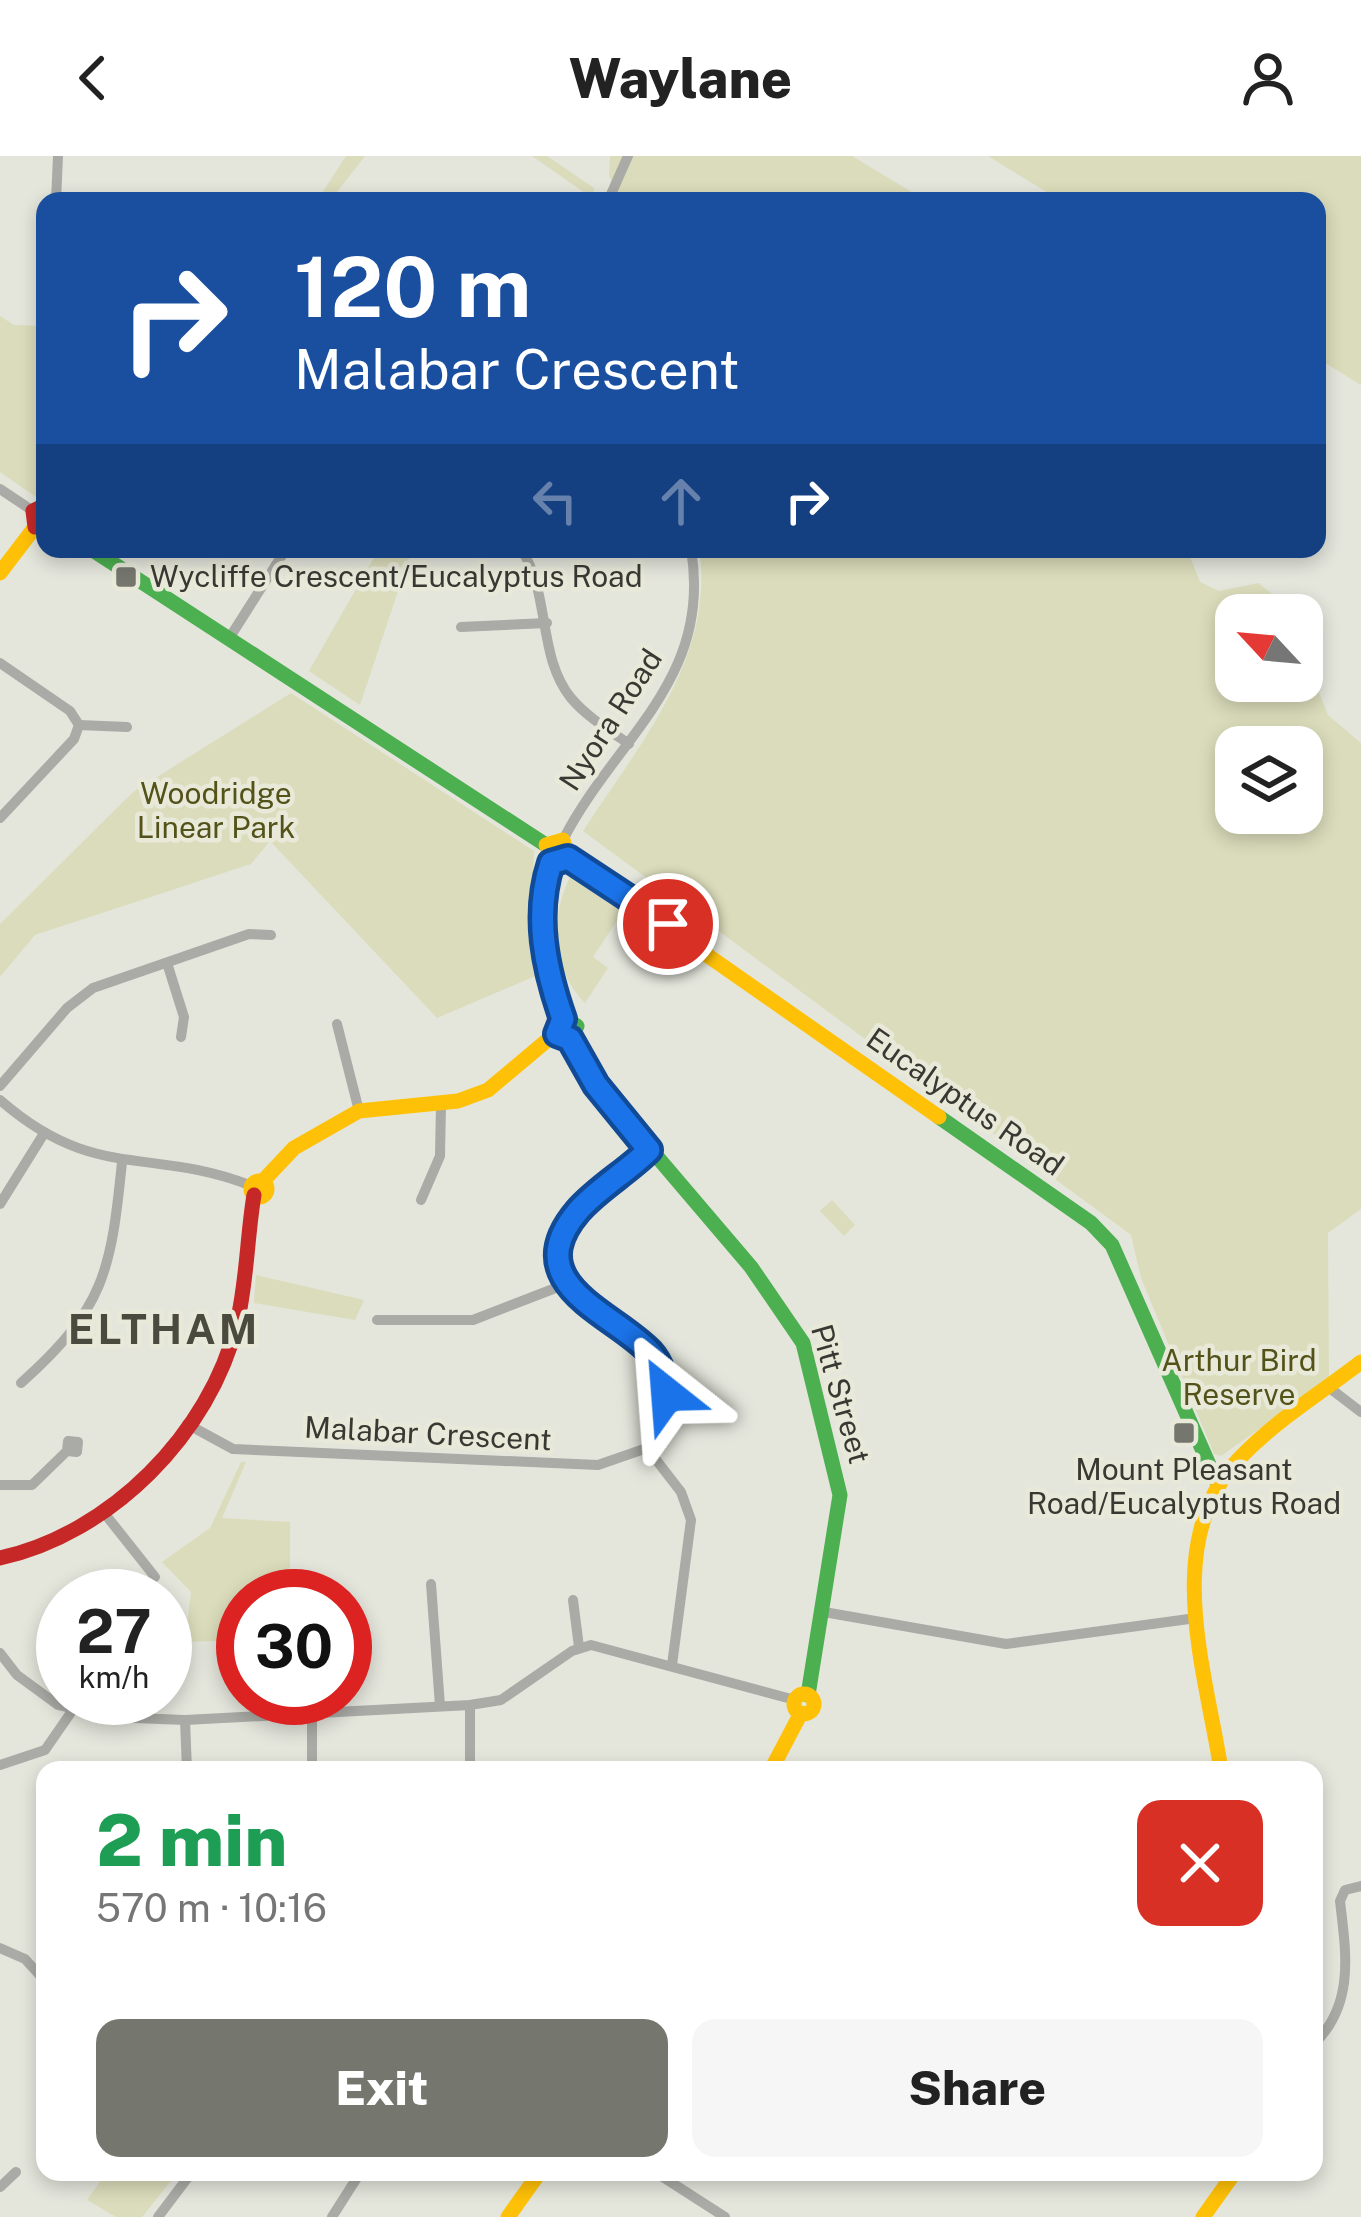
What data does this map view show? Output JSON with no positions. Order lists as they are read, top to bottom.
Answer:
{
  "streets": {
    "street": [
      "Nyora Road",
      "Eucalyptus Road",
      "Pitt Street",
      "Malabar Crescent"
    ]
  },
  "crossings": [
    ["Eucalyptus Road", "Pitt Street"]
  ],
  "districts": ["ELTHAM"],
  "parks": ["Woodridge Linear Park", "Arthur Bird Reserve"],
  "places": {
    "transit": ["Wycliffe Crescent/Eucalyptus Road", "Mount Pleasant Road/Eucalyptus Road"]
  },
  "north": "top left",
  "page": {
    "header": "Waylane",
    "turn": ["120 m", "Malabar Crescent"],
    "speed": "27 km/h",
    "limit": "30",
    "heading": ["2 min", "570 m · 10:16"],
    "buttons": ["Exit", "Share"]
  }
}
